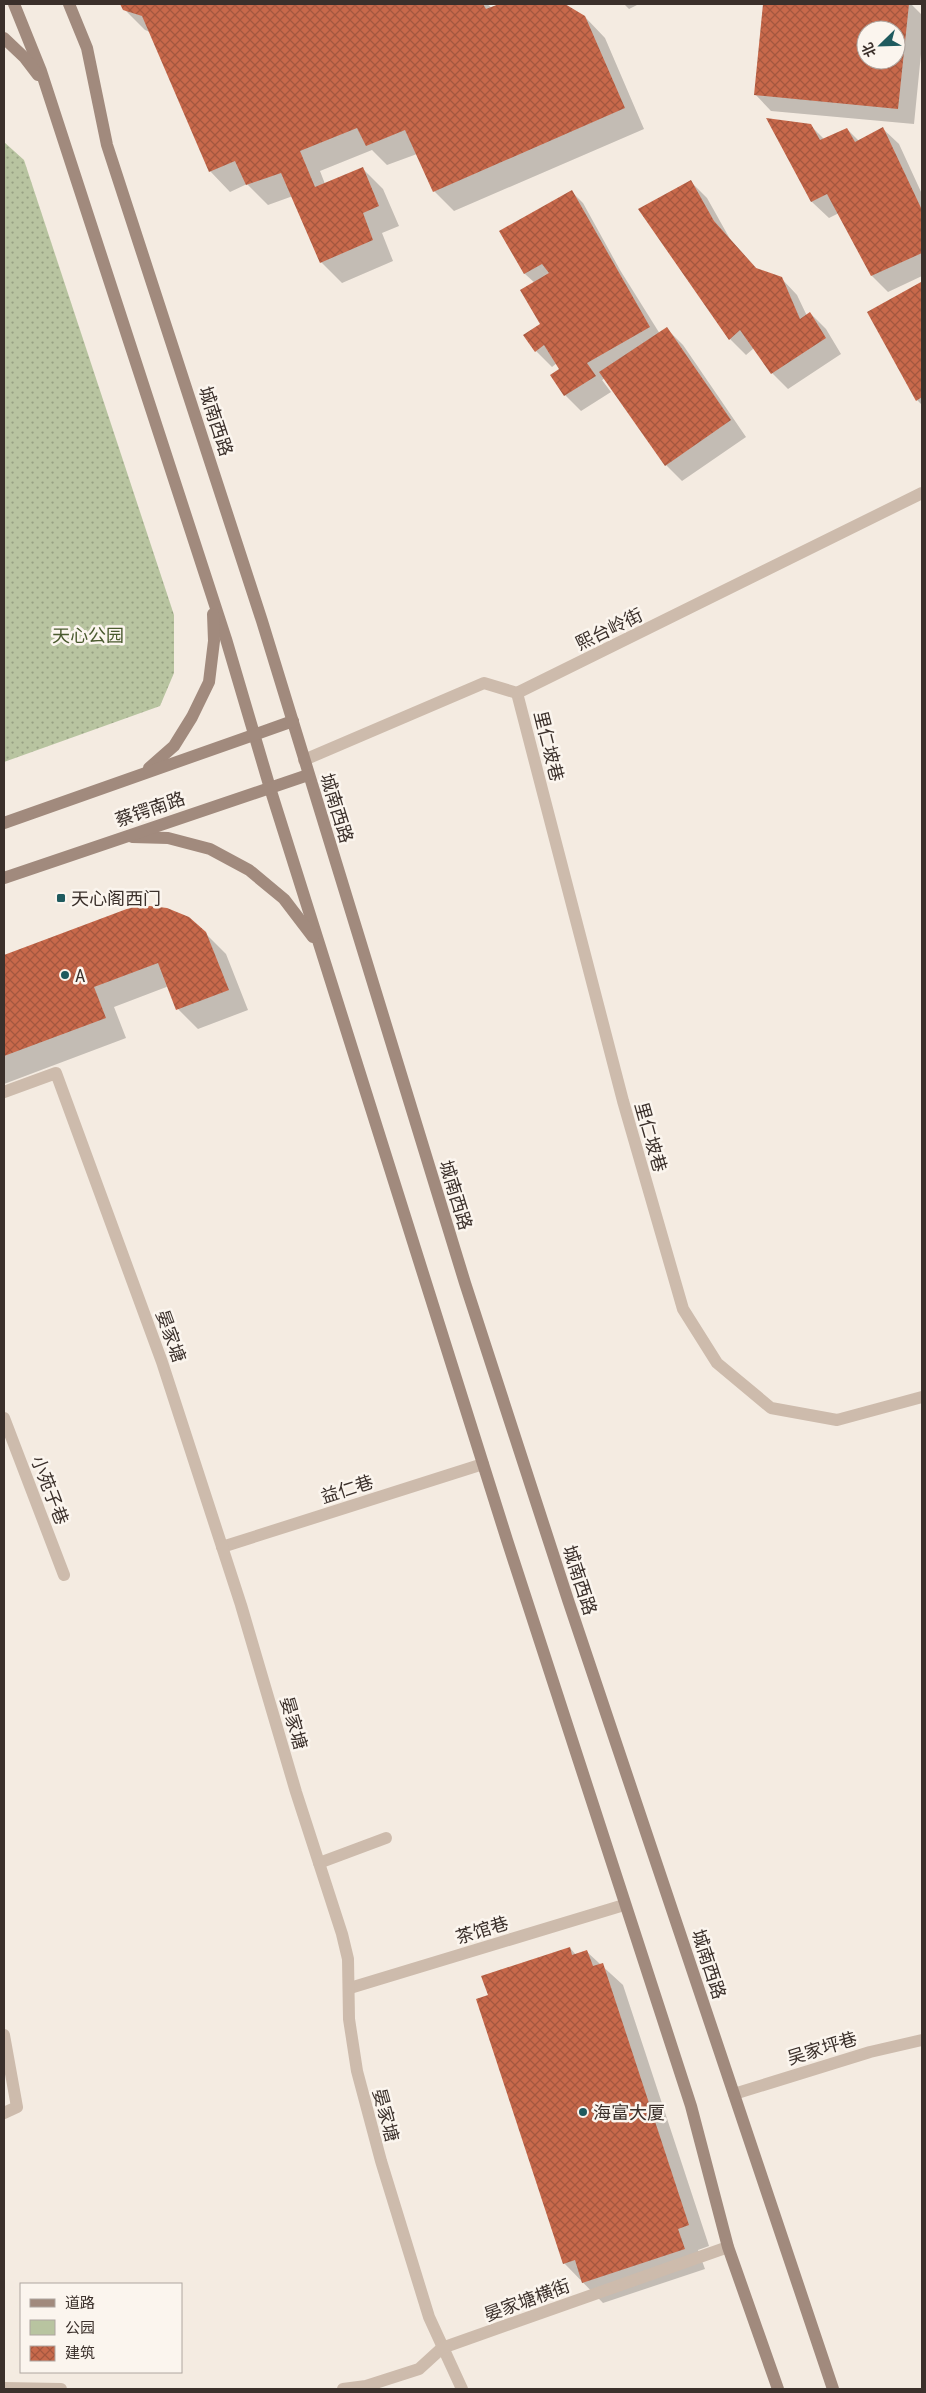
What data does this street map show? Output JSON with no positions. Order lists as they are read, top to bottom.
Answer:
{
  "streets": {
    "main road": ["城南西路", "蔡锷南路"],
    "street": [
      "熙台岭街",
      "里仁坡巷",
      "晏家塘",
      "益仁巷",
      "小苑子巷",
      "茶馆巷",
      "吴家坪巷",
      "晏家塘横街"
    ]
  },
  "crossings": [
    ["城南西路", "蔡锷南路"],
    ["城南西路", "吴家坪巷"],
    ["熙台岭街", "里仁坡巷"],
    ["晏家塘", "益仁巷"],
    ["晏家塘", "茶馆巷"],
    ["晏家塘", "晏家塘横街"]
  ],
  "parks": ["天心公园"],
  "places": {
    "transit": ["天心阁西门"],
    "other": ["A", "海富大厦"]
  },
  "legend": ["道路", "公园", "建筑"],
  "north": "bottom left"
}
